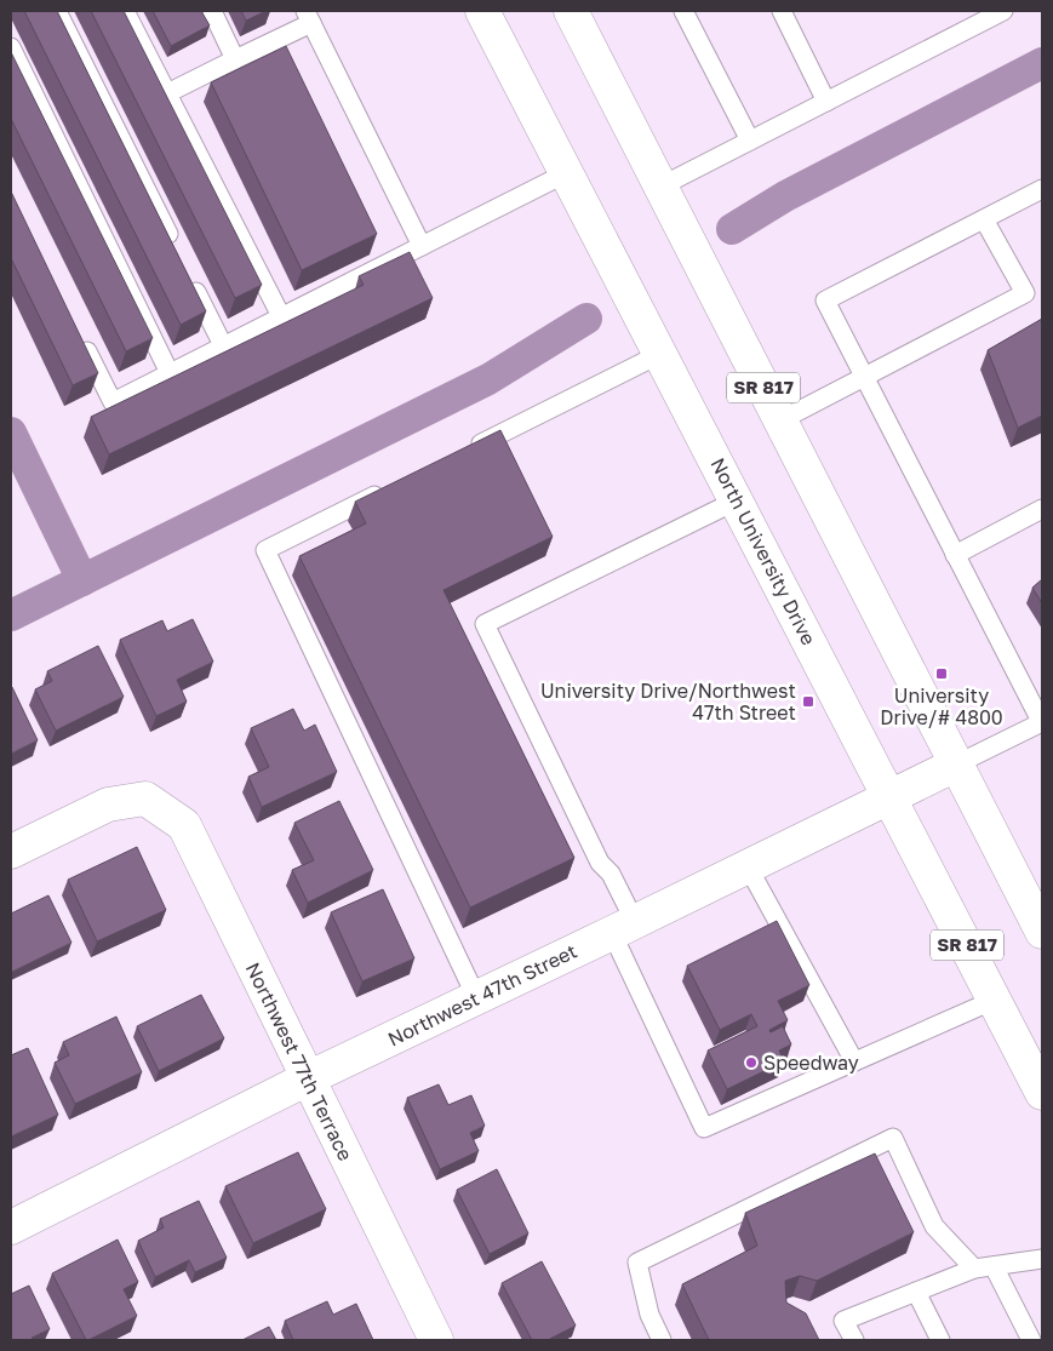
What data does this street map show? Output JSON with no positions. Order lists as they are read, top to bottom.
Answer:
{
  "streets": {
    "main road": [
      "SR 817",
      "North University Drive",
      "Northwest 47th Street",
      "Northwest 77th Terrace"
    ]
  },
  "crossings": [
    ["SR 817", "Northwest 47th Street"],
    ["North University Drive", "Northwest 47th Street"],
    ["Northwest 47th Street", "Northwest 77th Terrace"]
  ],
  "places": {
    "transit": ["University Drive/# 4800", "University Drive/Northwest 47th Street"],
    "other": ["Speedway"]
  }
}
